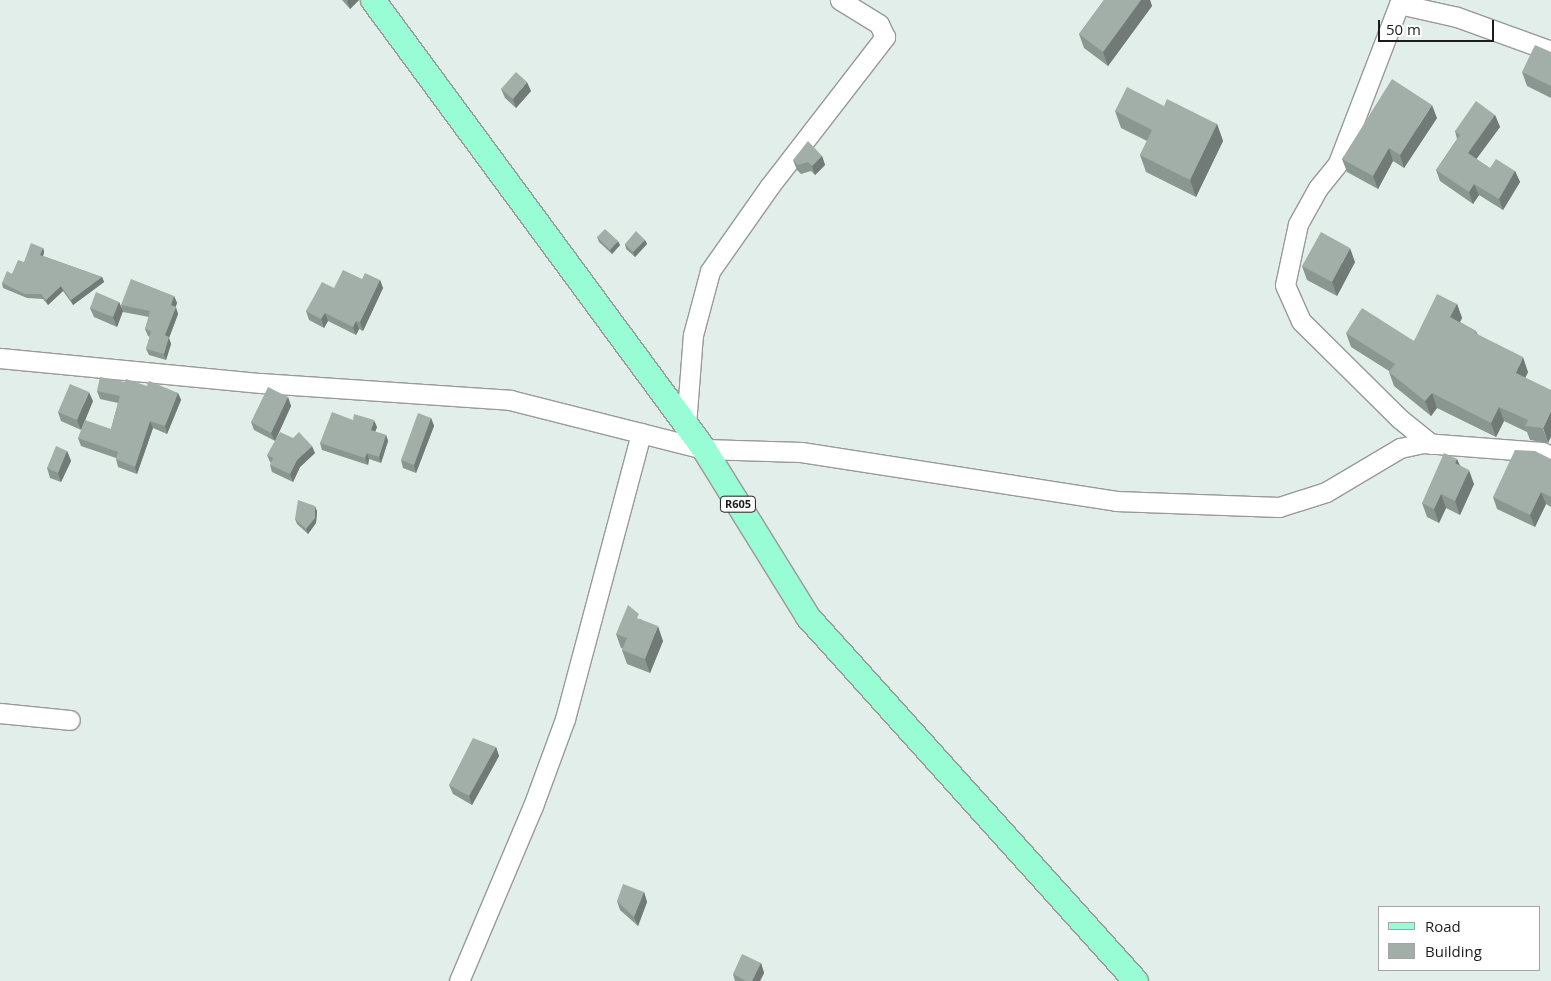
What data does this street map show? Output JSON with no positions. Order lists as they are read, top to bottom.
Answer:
{
  "streets": {
    "main road": ["R605"]
  },
  "legend": ["Road", "Building"],
  "scale_bar": "50 m"
}
